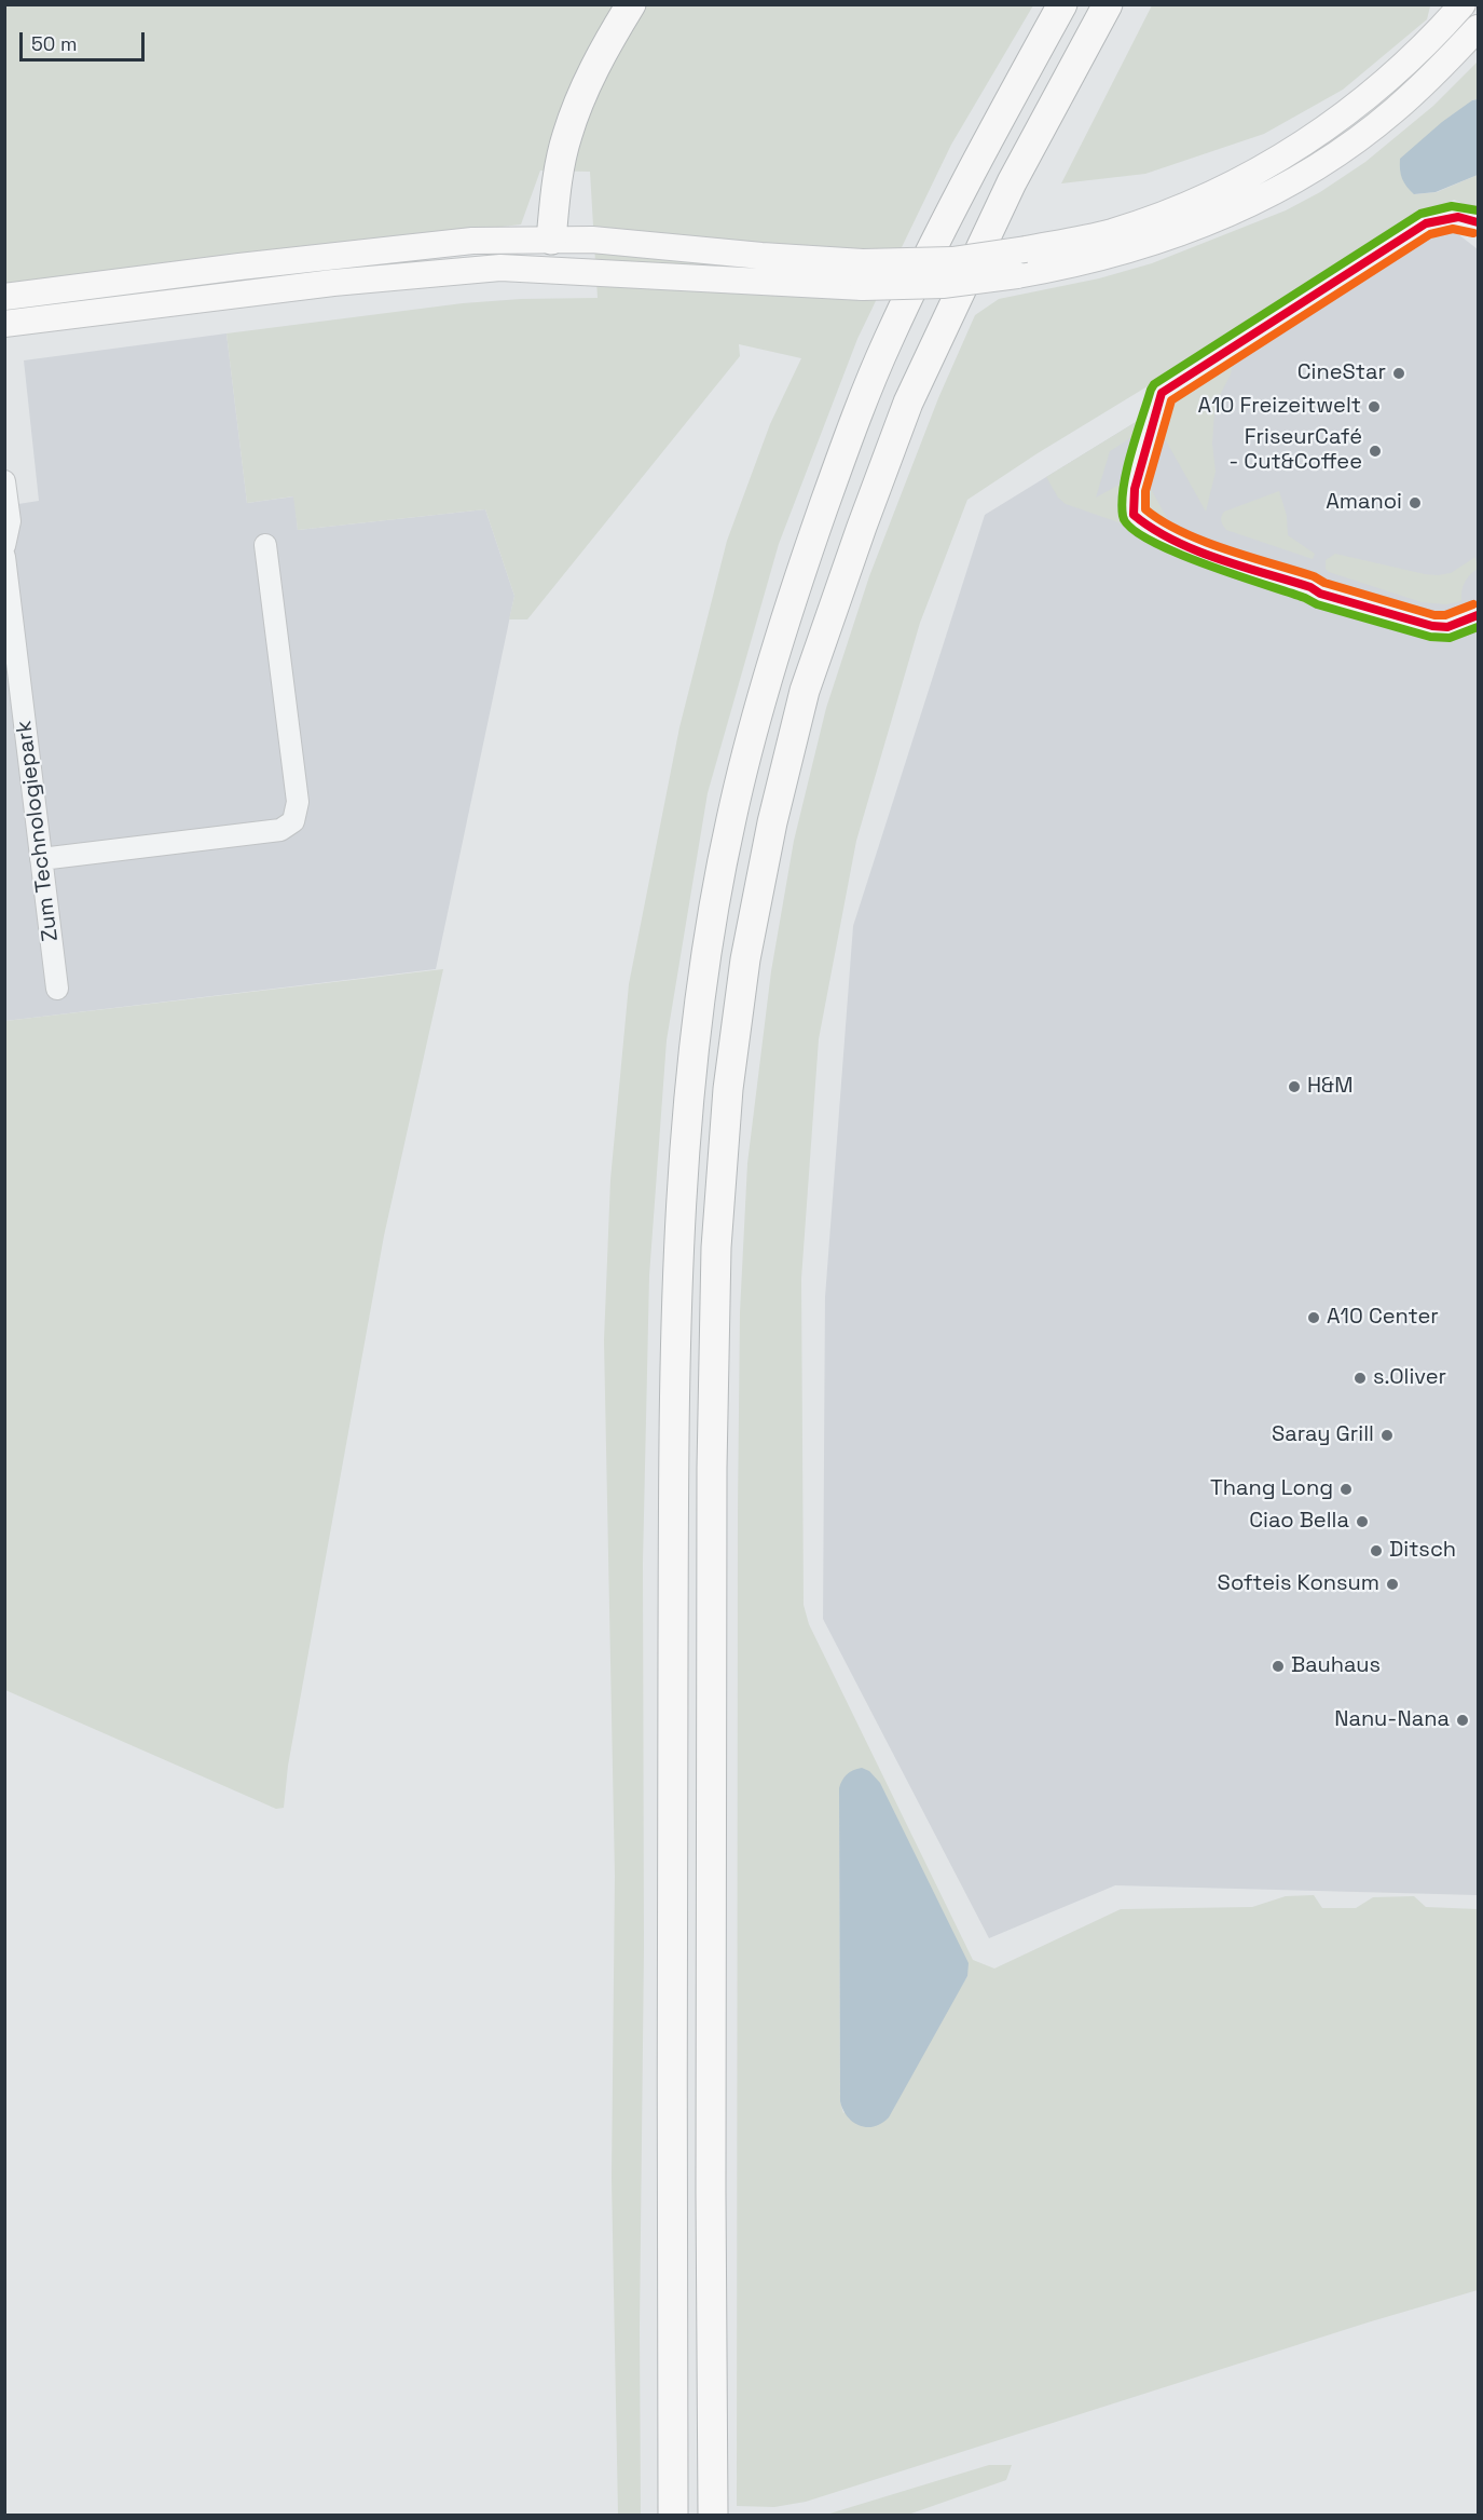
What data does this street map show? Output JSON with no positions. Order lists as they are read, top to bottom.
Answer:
{
  "streets": {
    "street": ["Zum Technologiepark"]
  },
  "places": [
    "CineStar",
    "A10 Freizeitwelt",
    "FriseurCafé - Cut&Coffee",
    "Amanoi",
    "H&M",
    "A10 Center",
    "s.Oliver",
    "Saray Grill",
    "Thang Long",
    "Ciao Bella",
    "Ditsch",
    "Softeis Konsum",
    "Bauhaus",
    "Nanu-Nana"
  ],
  "scale_bar": "50 m"
}
